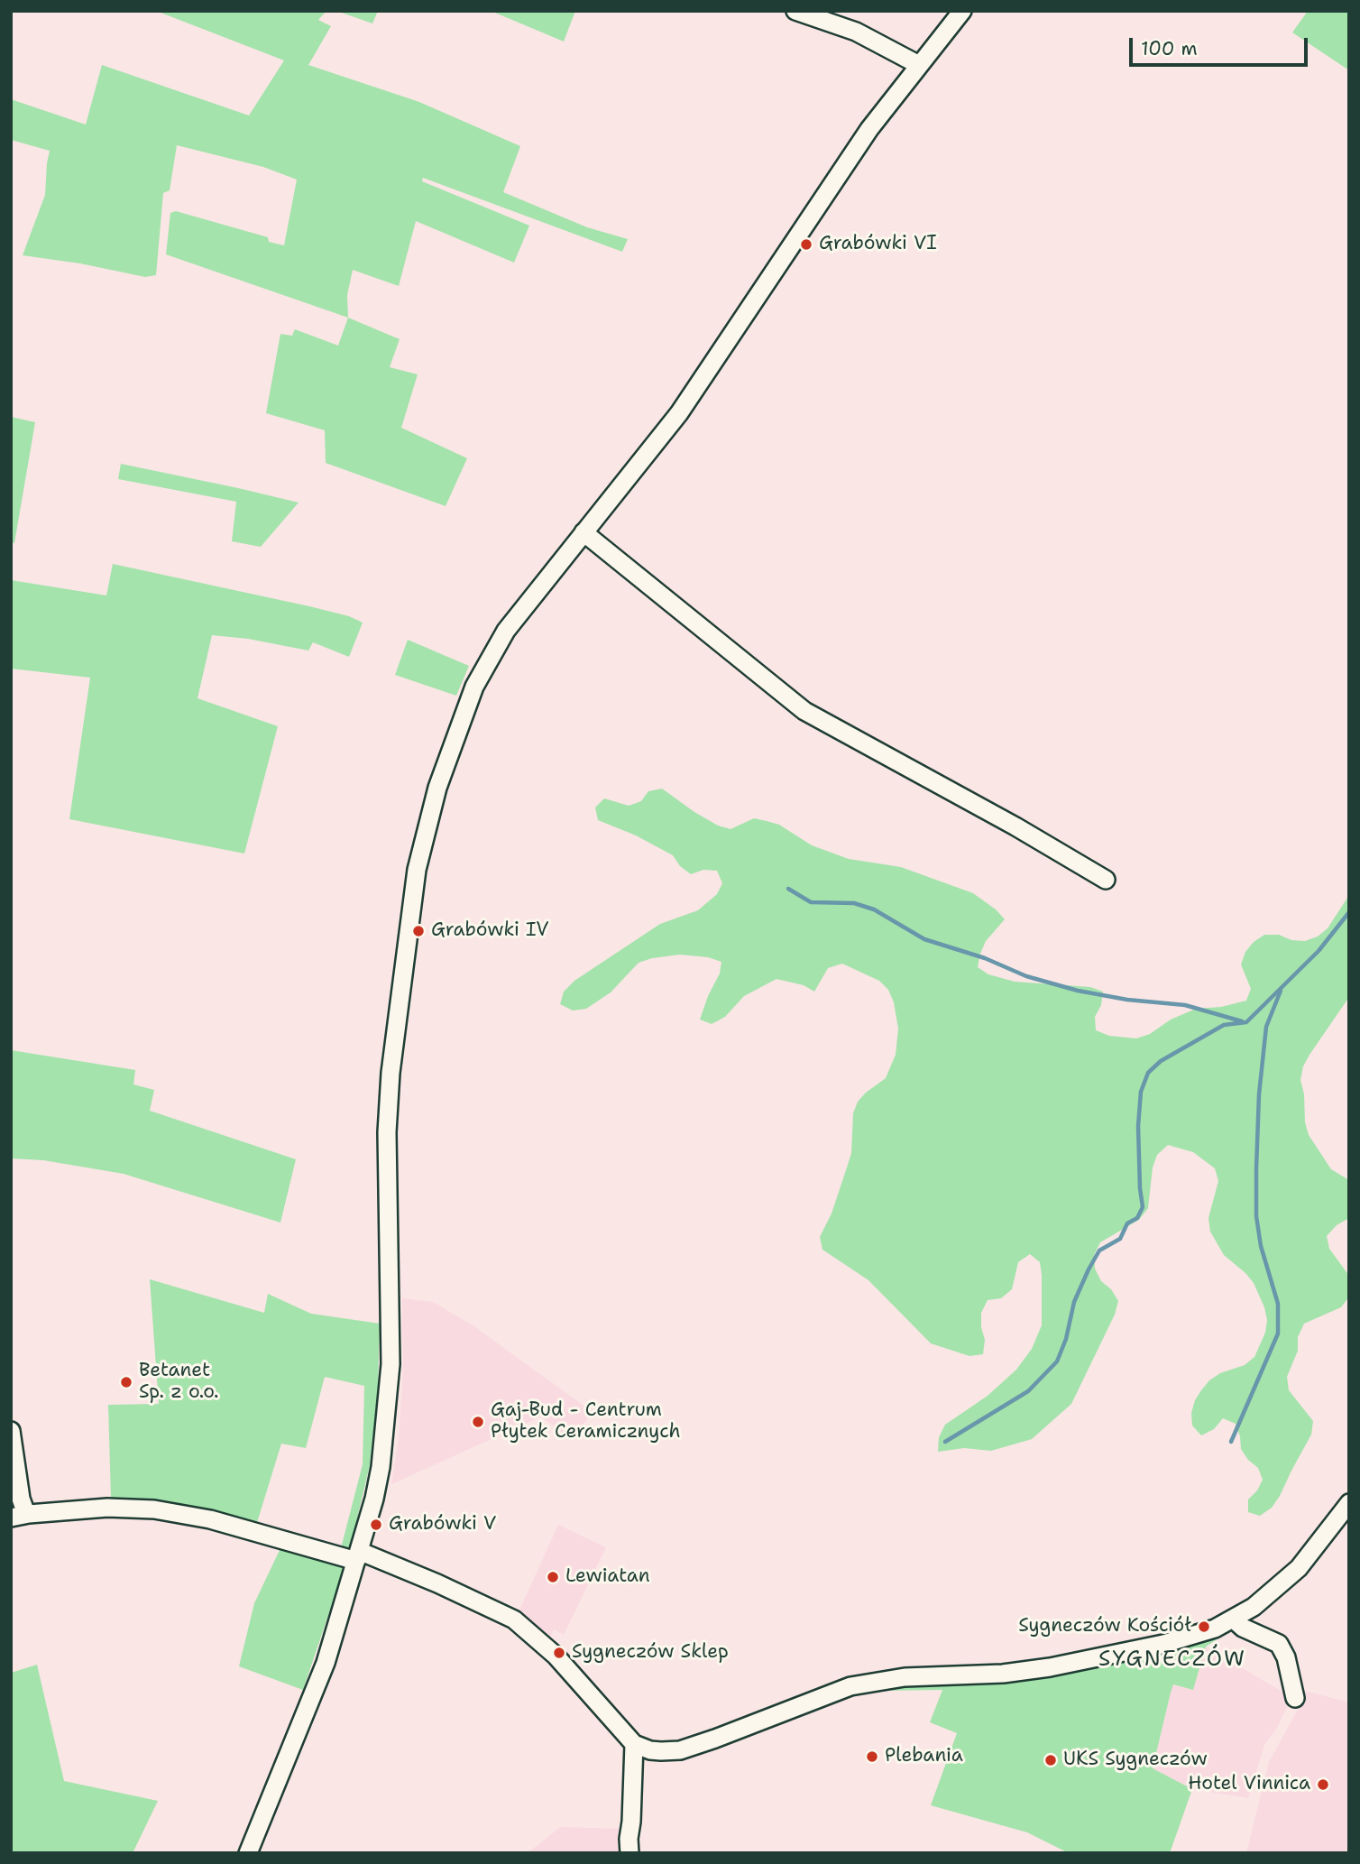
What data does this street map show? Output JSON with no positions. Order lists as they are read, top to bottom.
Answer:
{
  "districts": ["SYGNECZÓW"],
  "places": [
    "Grabówki VI",
    "Grabówki IV",
    "Betanet Sp. z o.o.",
    "Gaj-Bud - Centrum Płytek Ceramicznych",
    "Grabówki V",
    "Lewiatan",
    "Sygneczów Kościół",
    "Sygneczów Sklep",
    "Plebania",
    "UKS Sygneczów",
    "Hotel Vinnica"
  ],
  "scale_bar": "100 m"
}
